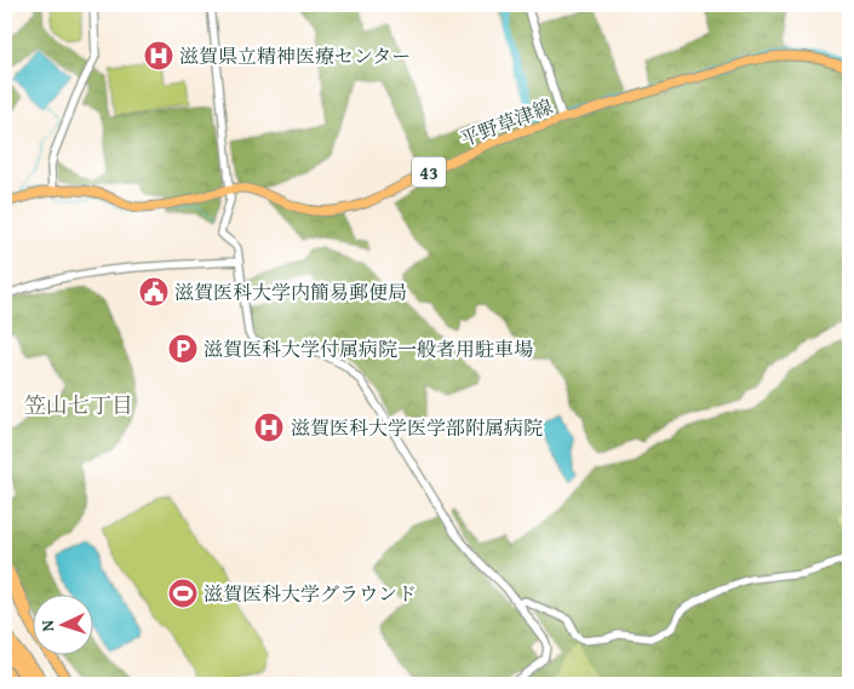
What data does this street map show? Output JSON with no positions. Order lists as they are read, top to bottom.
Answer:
{
  "streets": {
    "main road": ["平野草津線", "43"]
  },
  "districts": ["笠山七丁目"],
  "places": {
    "hospital": ["滋賀県立精神医療センター", "滋賀医科大学医学部附属病院"],
    "public building": ["滋賀医科大学内簡易郵便局"],
    "parking": ["滋賀医科大学付属病院一般者用駐車場"],
    "sports": ["滋賀医科大学グラウンド"]
  },
  "north": "left"
}
